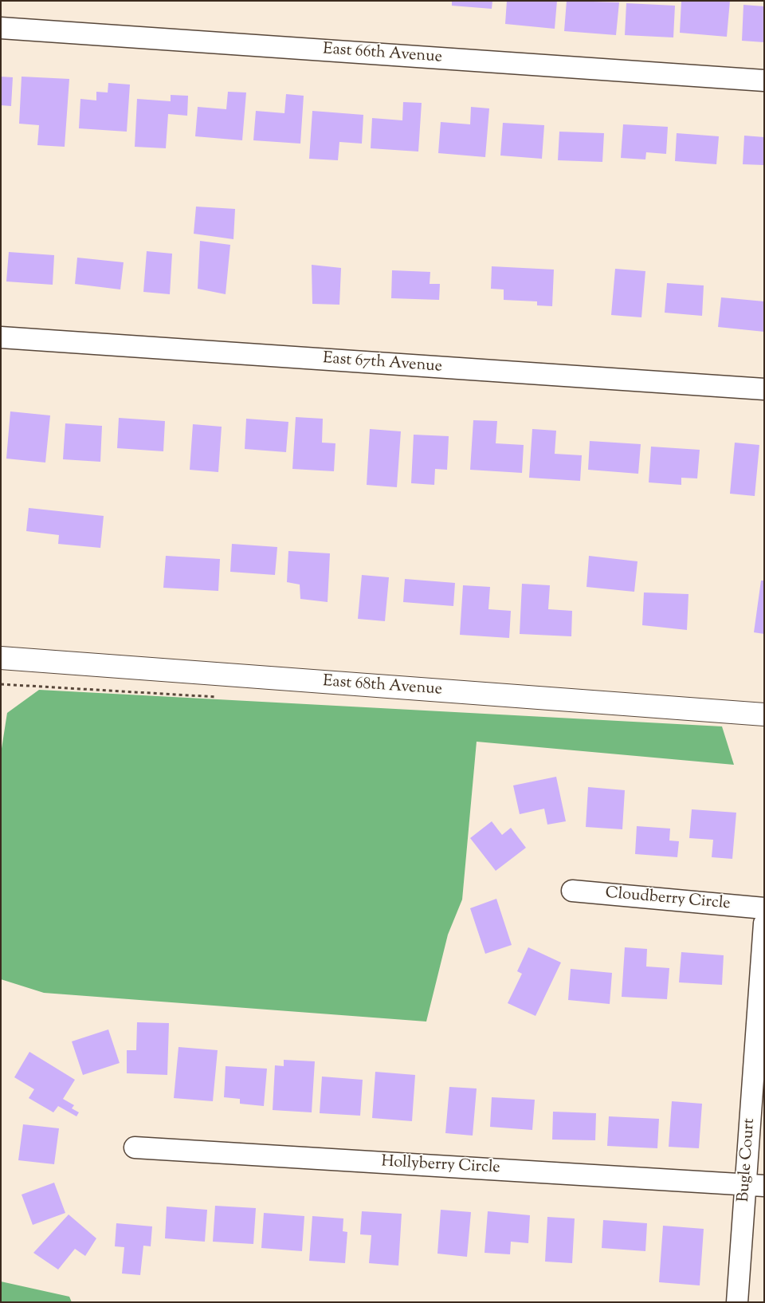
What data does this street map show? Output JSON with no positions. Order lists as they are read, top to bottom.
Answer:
{
  "streets": {
    "street": [
      "East 66th Avenue",
      "East 67th Avenue",
      "East 68th Avenue",
      "Cloudberry Circle",
      "Bugle Court",
      "Hollyberry Circle"
    ]
  },
  "crossings": [
    ["Bugle Court", "Hollyberry Circle"]
  ]
}
